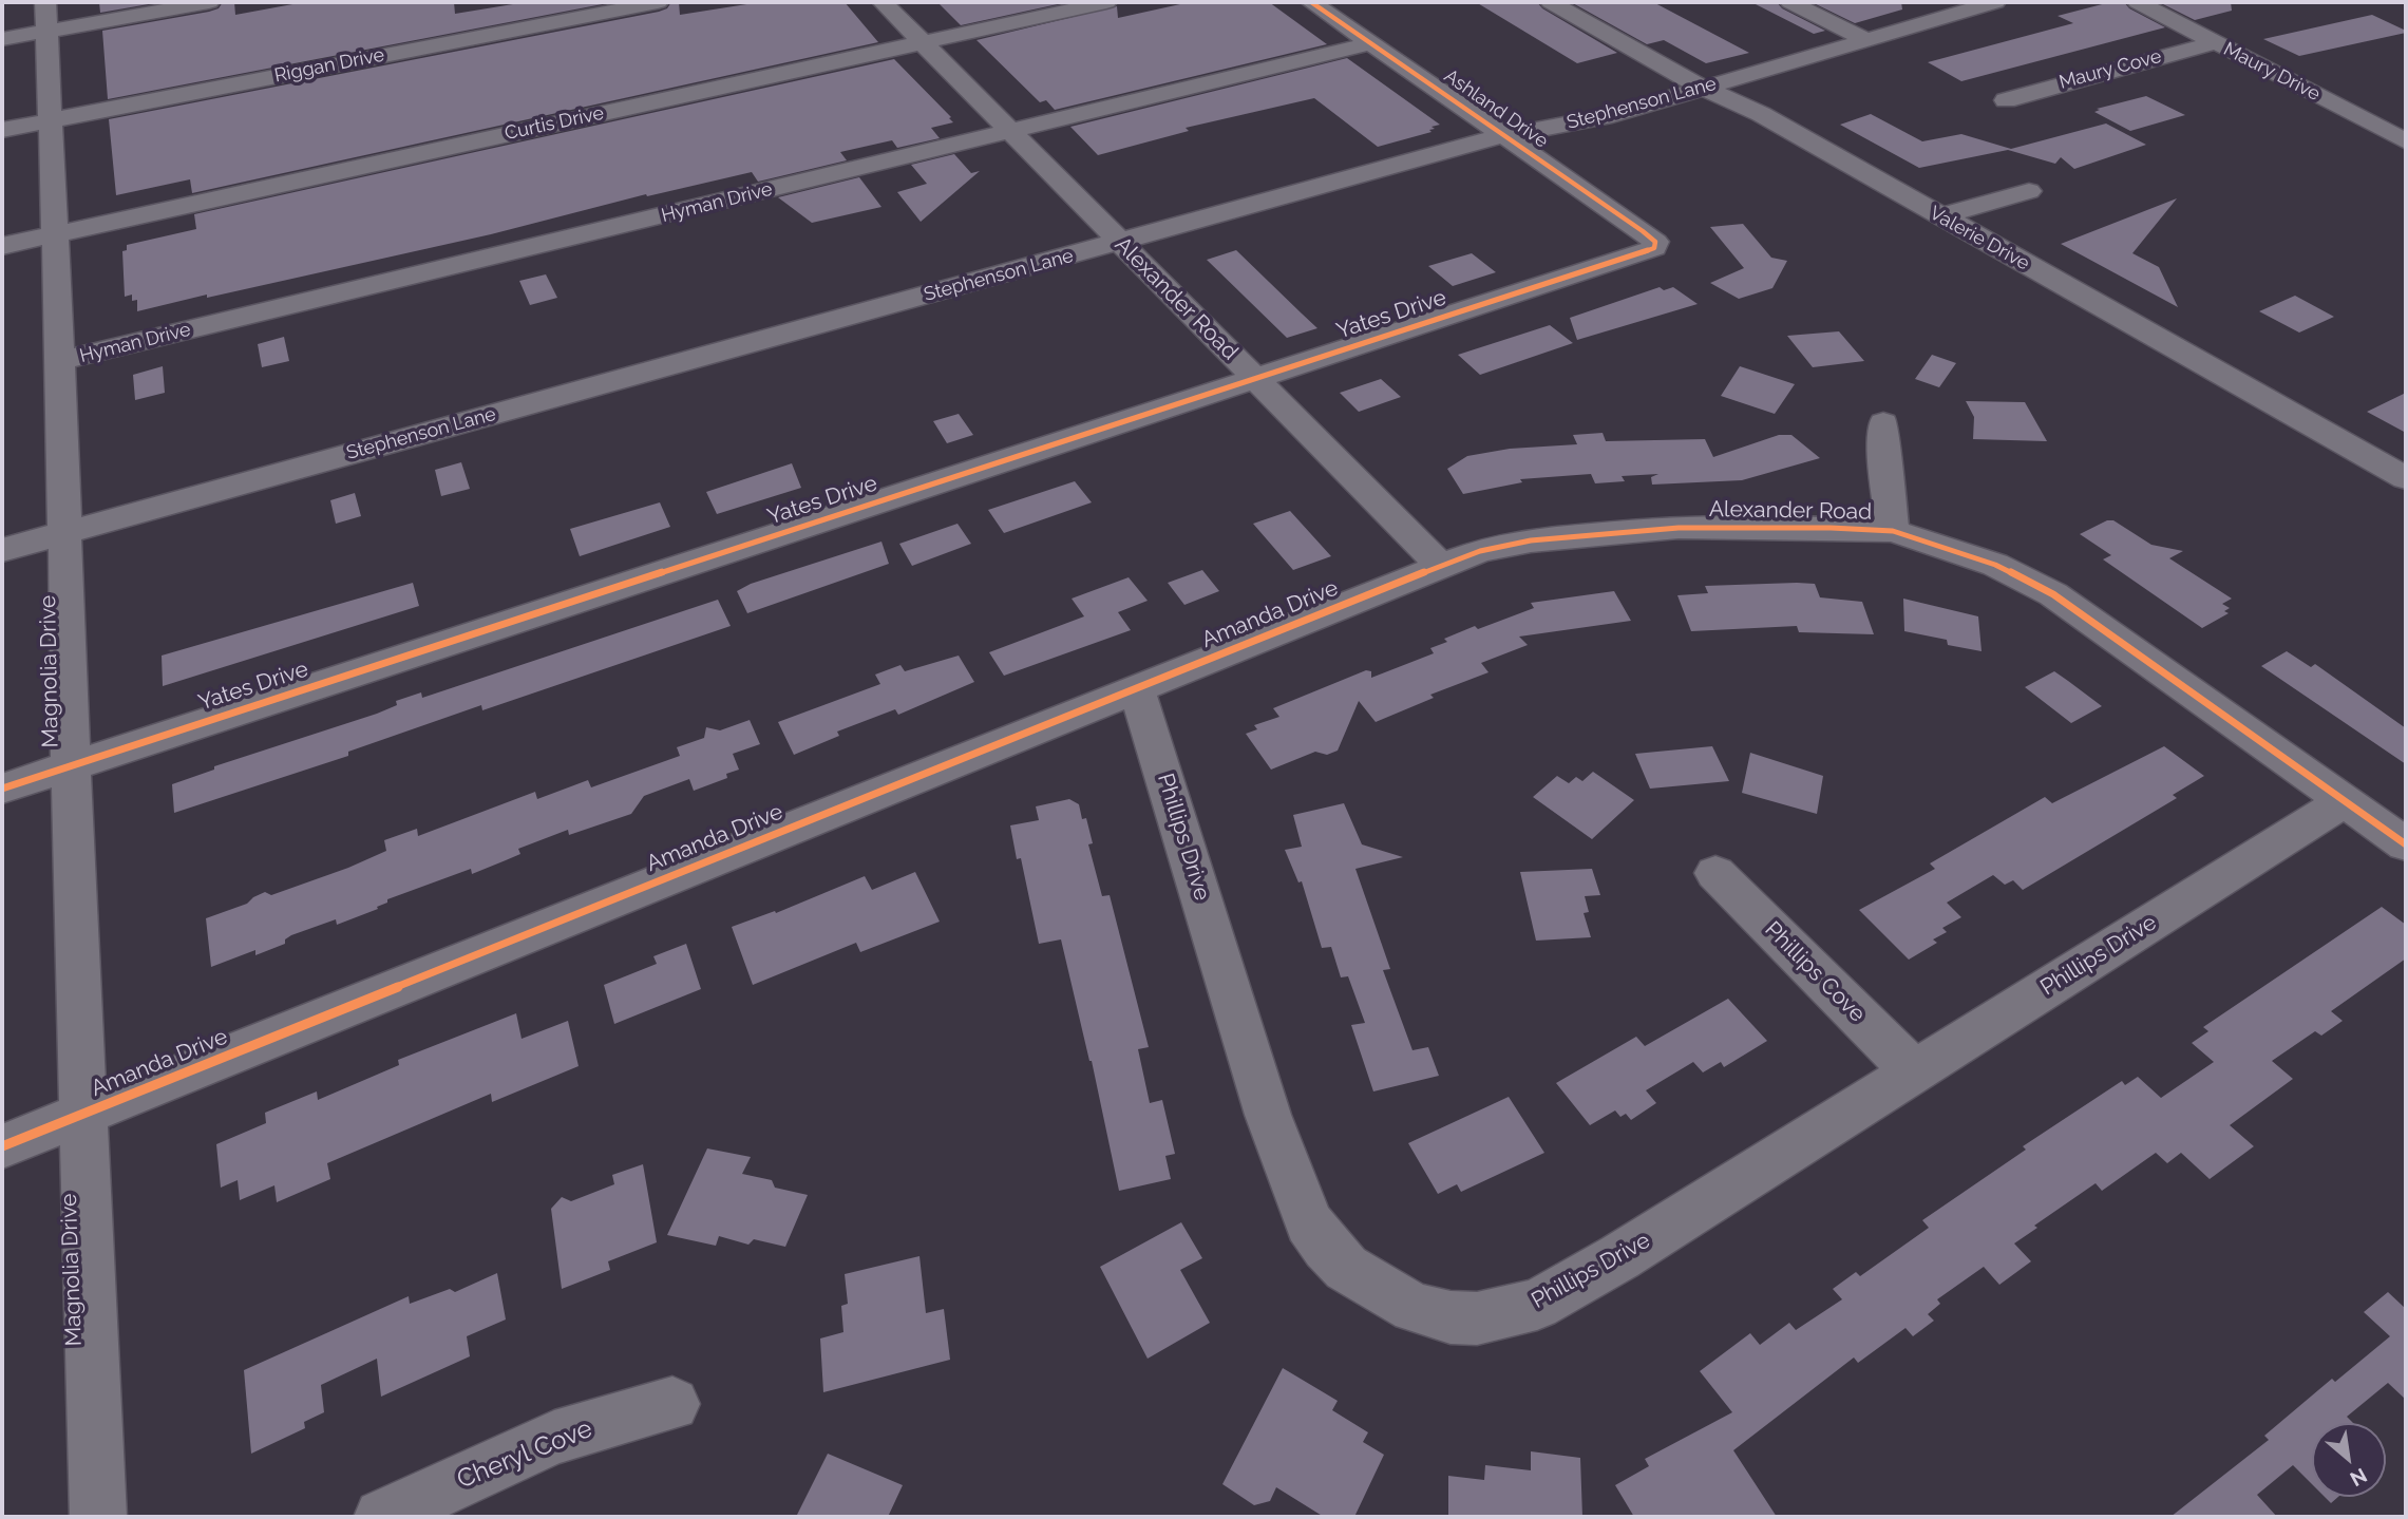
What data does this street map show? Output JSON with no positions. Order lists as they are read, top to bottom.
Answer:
{
  "streets": {
    "street": [
      "Riggan Drive",
      "Maury Cove",
      "Maury Drive",
      "Stephenson Lane",
      "Ashland Drive",
      "Curtis Drive",
      "Hyman Drive",
      "Valerie Drive",
      "Alexander Road",
      "Yates Drive",
      "Amanda Drive",
      "Magnolia Drive",
      "Phillips Drive",
      "Phillips Cove",
      "Cheryl Cove"
    ]
  },
  "crossings": [
    ["Riggan Drive", "Magnolia Drive"],
    ["Maury Cove", "Maury Drive"],
    ["Stephenson Lane", "Ashland Drive"],
    ["Stephenson Lane", "Valerie Drive"],
    ["Stephenson Lane", "Alexander Road"],
    ["Stephenson Lane", "Magnolia Drive"],
    ["Ashland Drive", "Hyman Drive"],
    ["Ashland Drive", "Yates Drive"],
    ["Curtis Drive", "Alexander Road"],
    ["Curtis Drive", "Magnolia Drive"],
    ["Hyman Drive", "Alexander Road"],
    ["Hyman Drive", "Magnolia Drive"],
    ["Alexander Road", "Yates Drive"],
    ["Alexander Road", "Amanda Drive"],
    ["Alexander Road", "Phillips Drive"],
    ["Yates Drive", "Magnolia Drive"],
    ["Amanda Drive", "Magnolia Drive"],
    ["Amanda Drive", "Phillips Drive"],
    ["Phillips Drive", "Phillips Cove"]
  ],
  "north": "bottom right"
}
